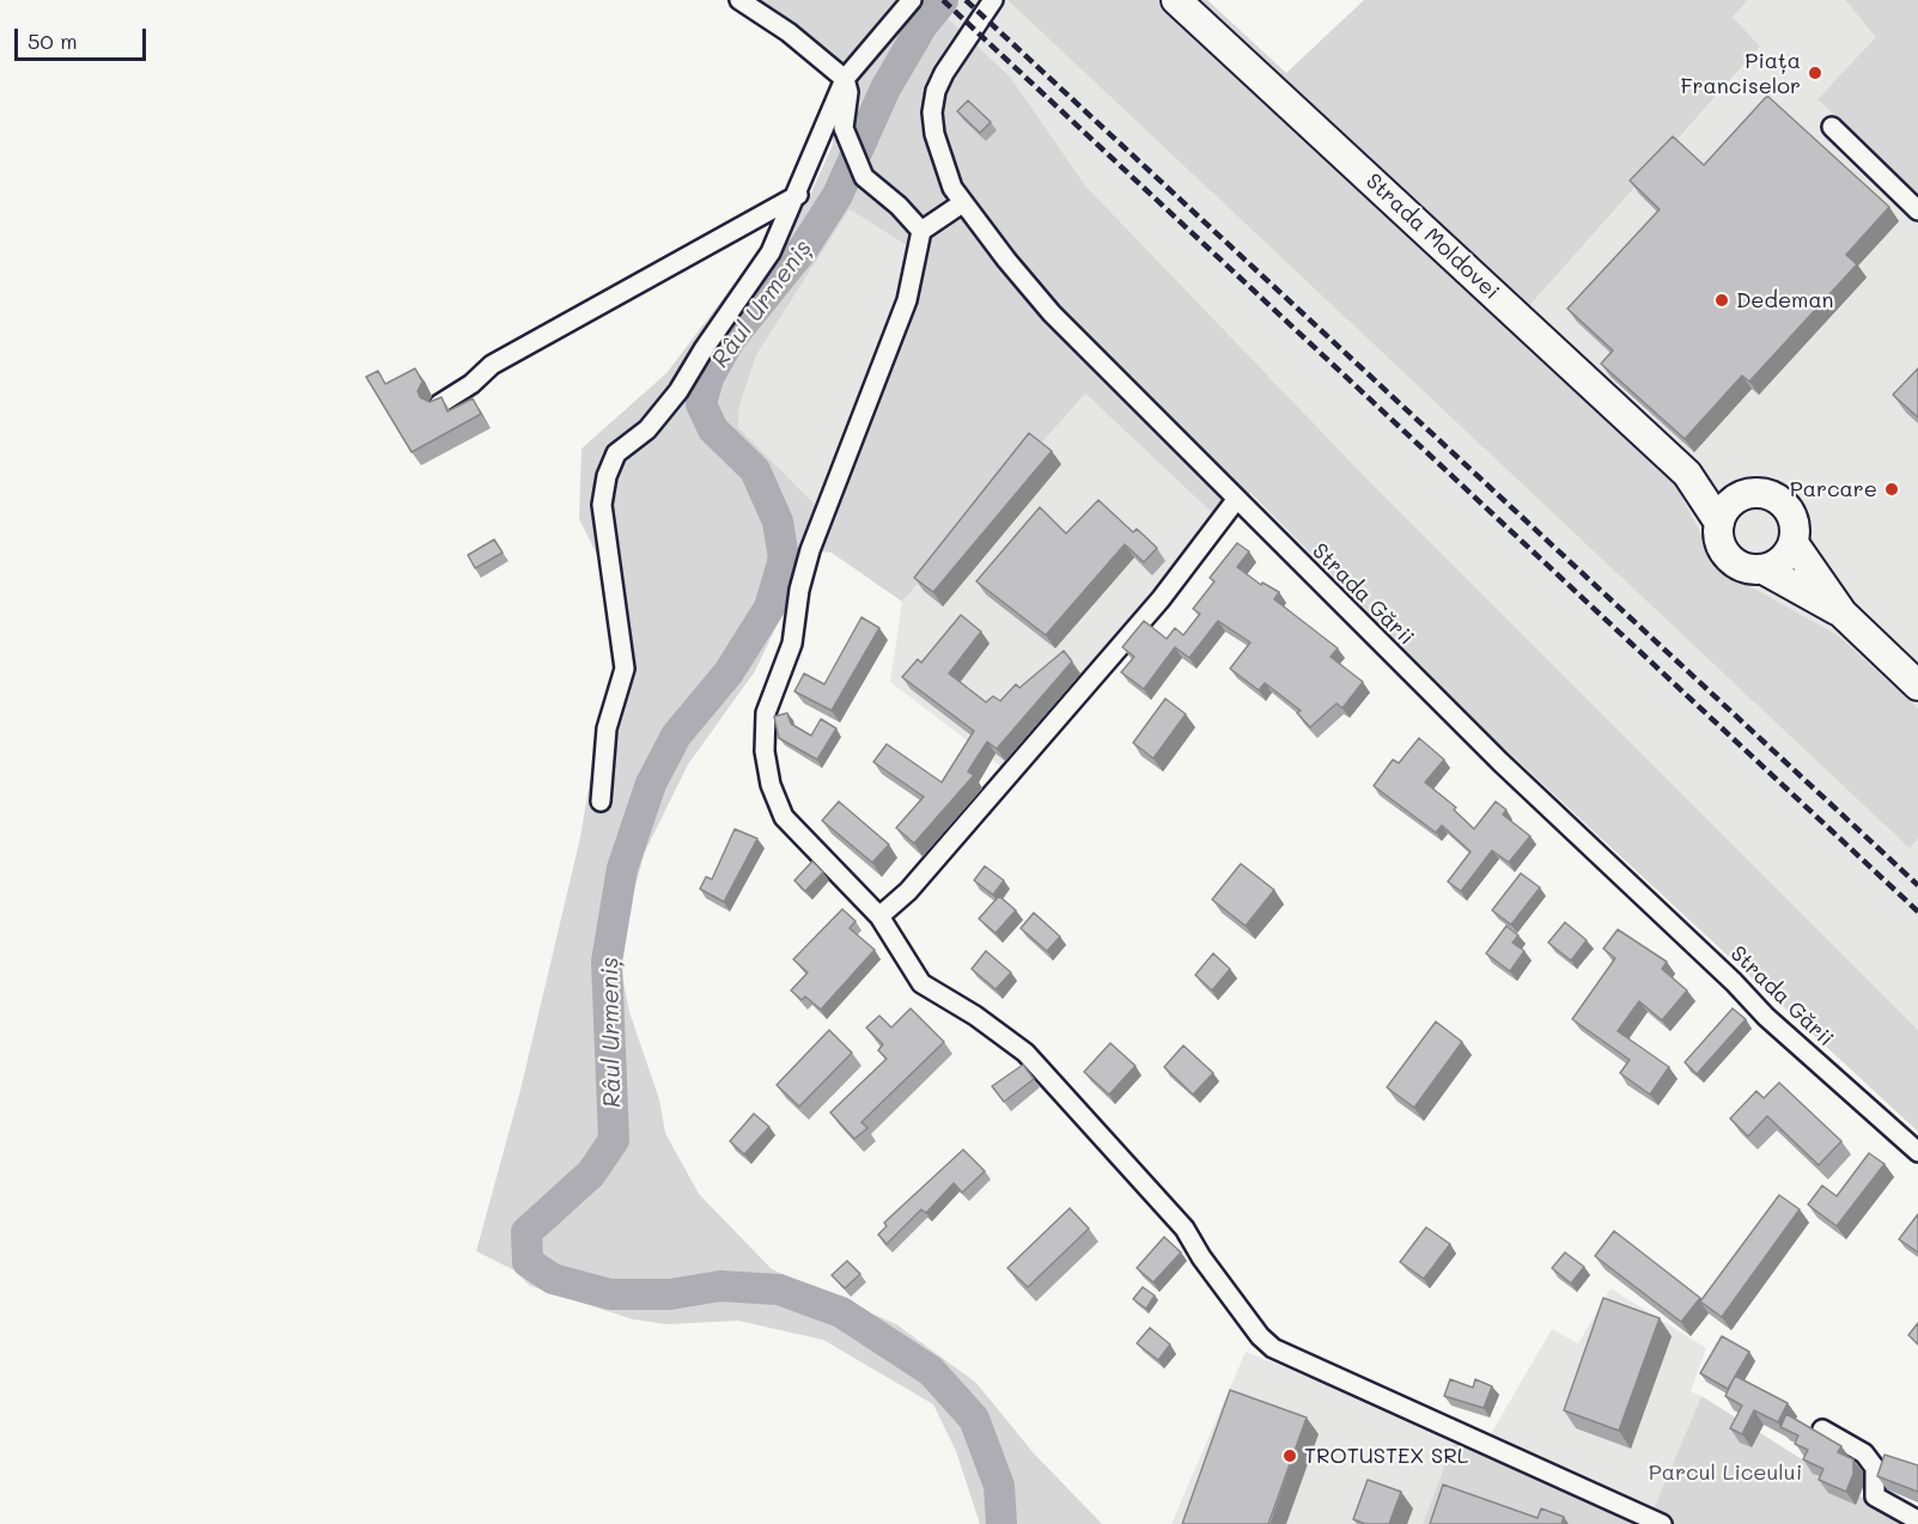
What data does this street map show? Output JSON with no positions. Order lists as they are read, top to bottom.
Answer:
{
  "streets": {
    "main road": ["Strada Moldovei"],
    "street": ["Strada Gării"]
  },
  "water": ["Râul Urmeniș"],
  "parks": ["Parcul Liceului"],
  "places": [
    "Piața Franciselor",
    "Dedeman",
    "Parcare",
    "TROTUSTEX SRL"
  ],
  "scale_bar": "50 m"
}
